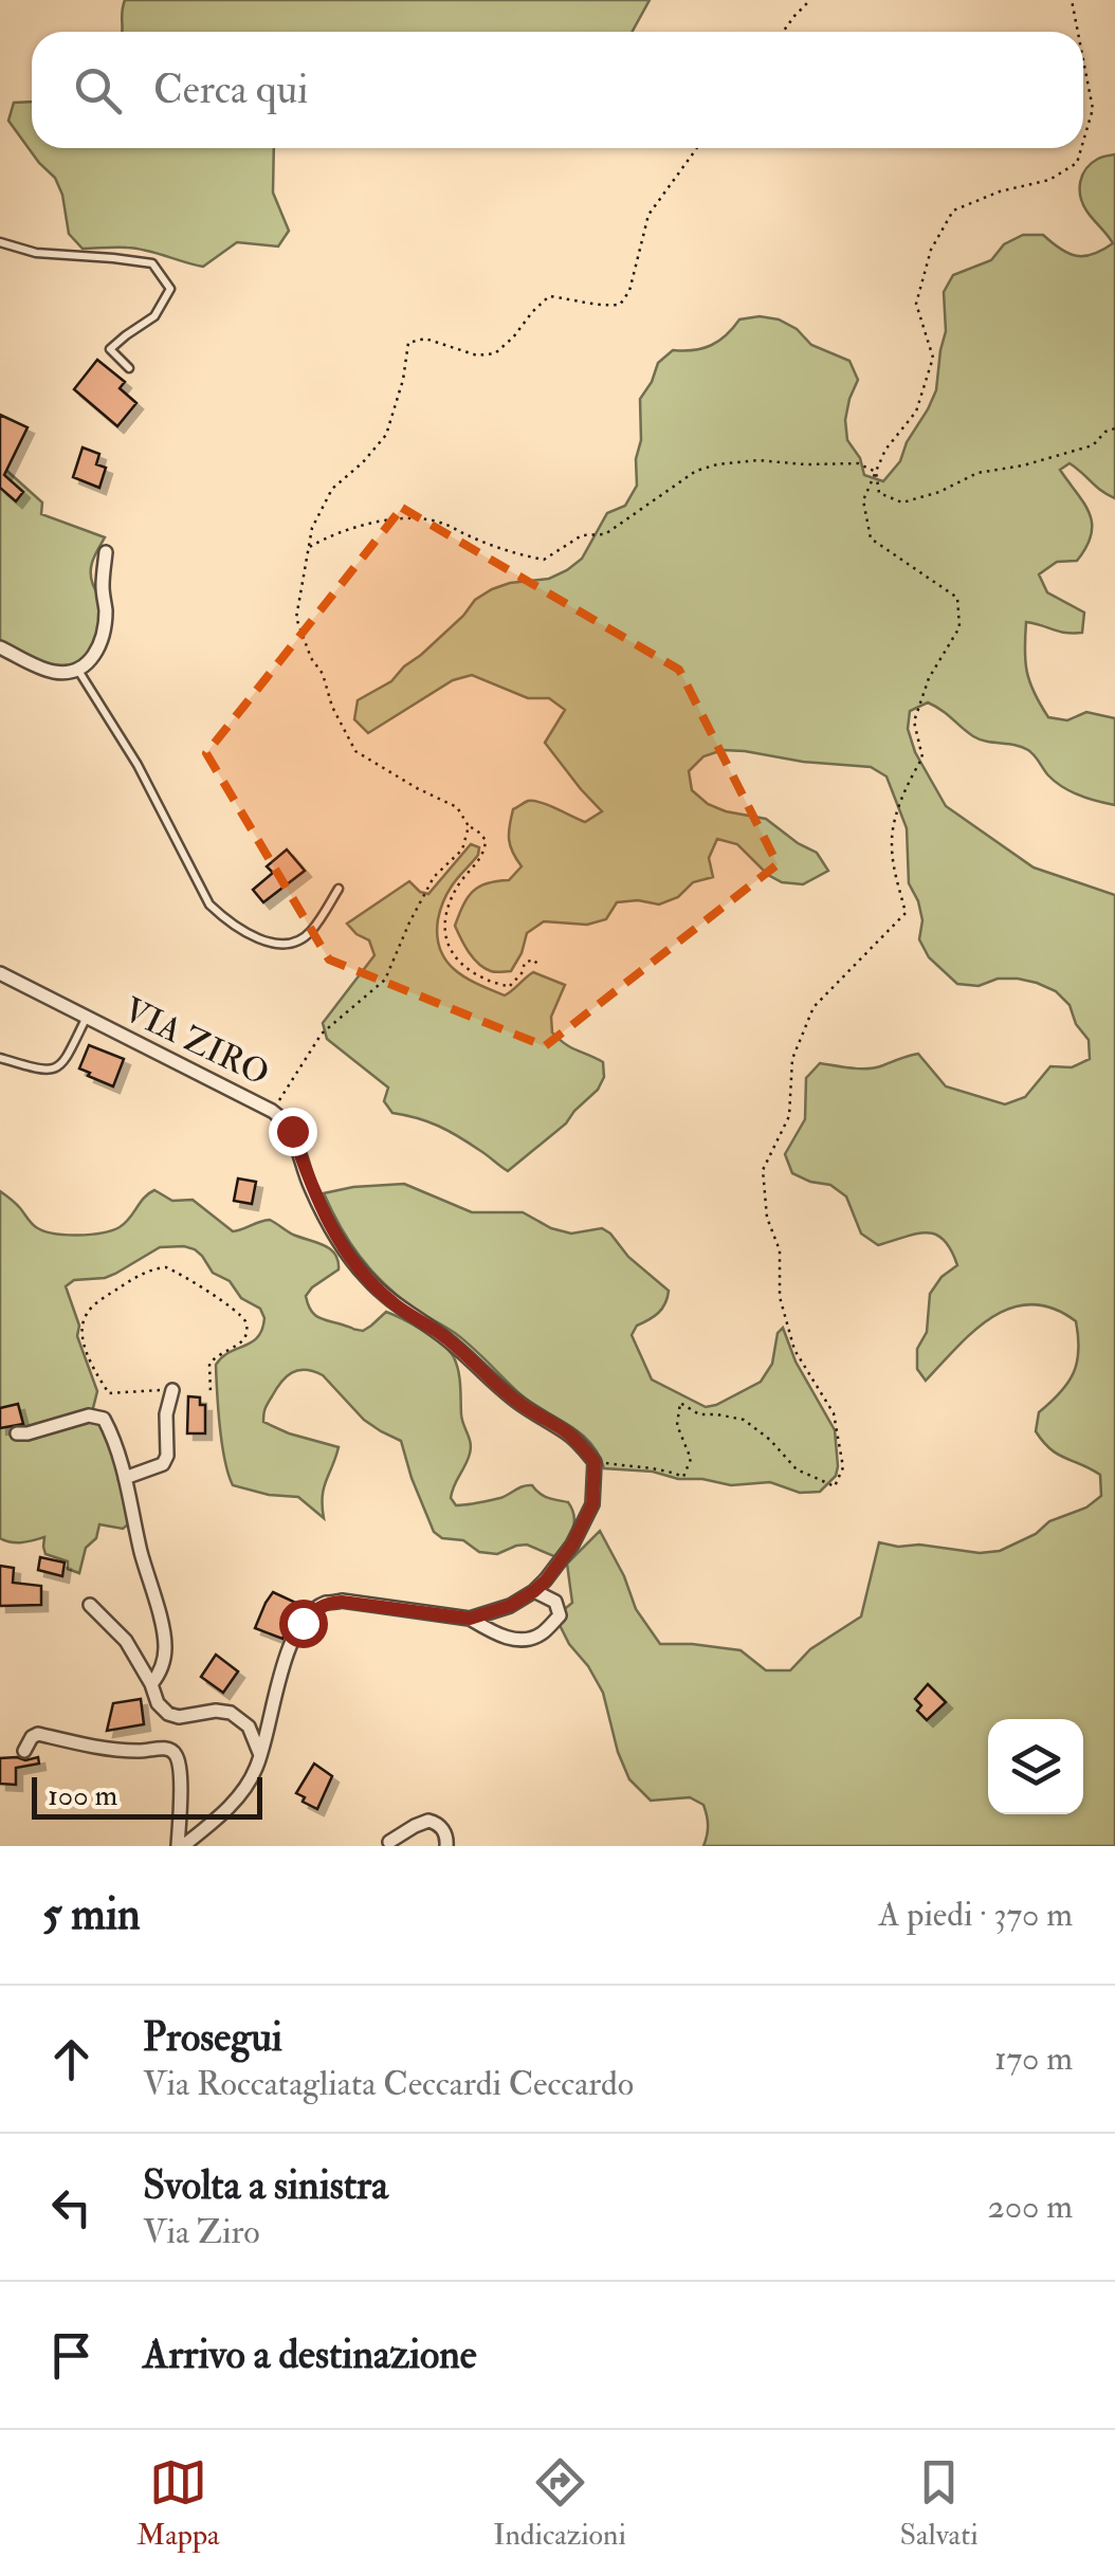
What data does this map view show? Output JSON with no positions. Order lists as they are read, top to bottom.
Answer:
{
  "streets": {
    "street": ["VIA ZIRO"]
  },
  "scale_bar": "100 m",
  "page": {
    "search": "Cerca qui",
    "scale": "100 m",
    "heading": ["5 min", "A piedi · 370 m"],
    "list": [
      ["Prosegui", "Via Roccatagliata Ceccardi Ceccardo", "170 m"],
      ["Svolta a sinistra", "Via Ziro", "200 m"],
      "Arrivo a destinazione"
    ],
    "nav": ["Mappa", "Indicazioni", "Salvati"]
  }
}
